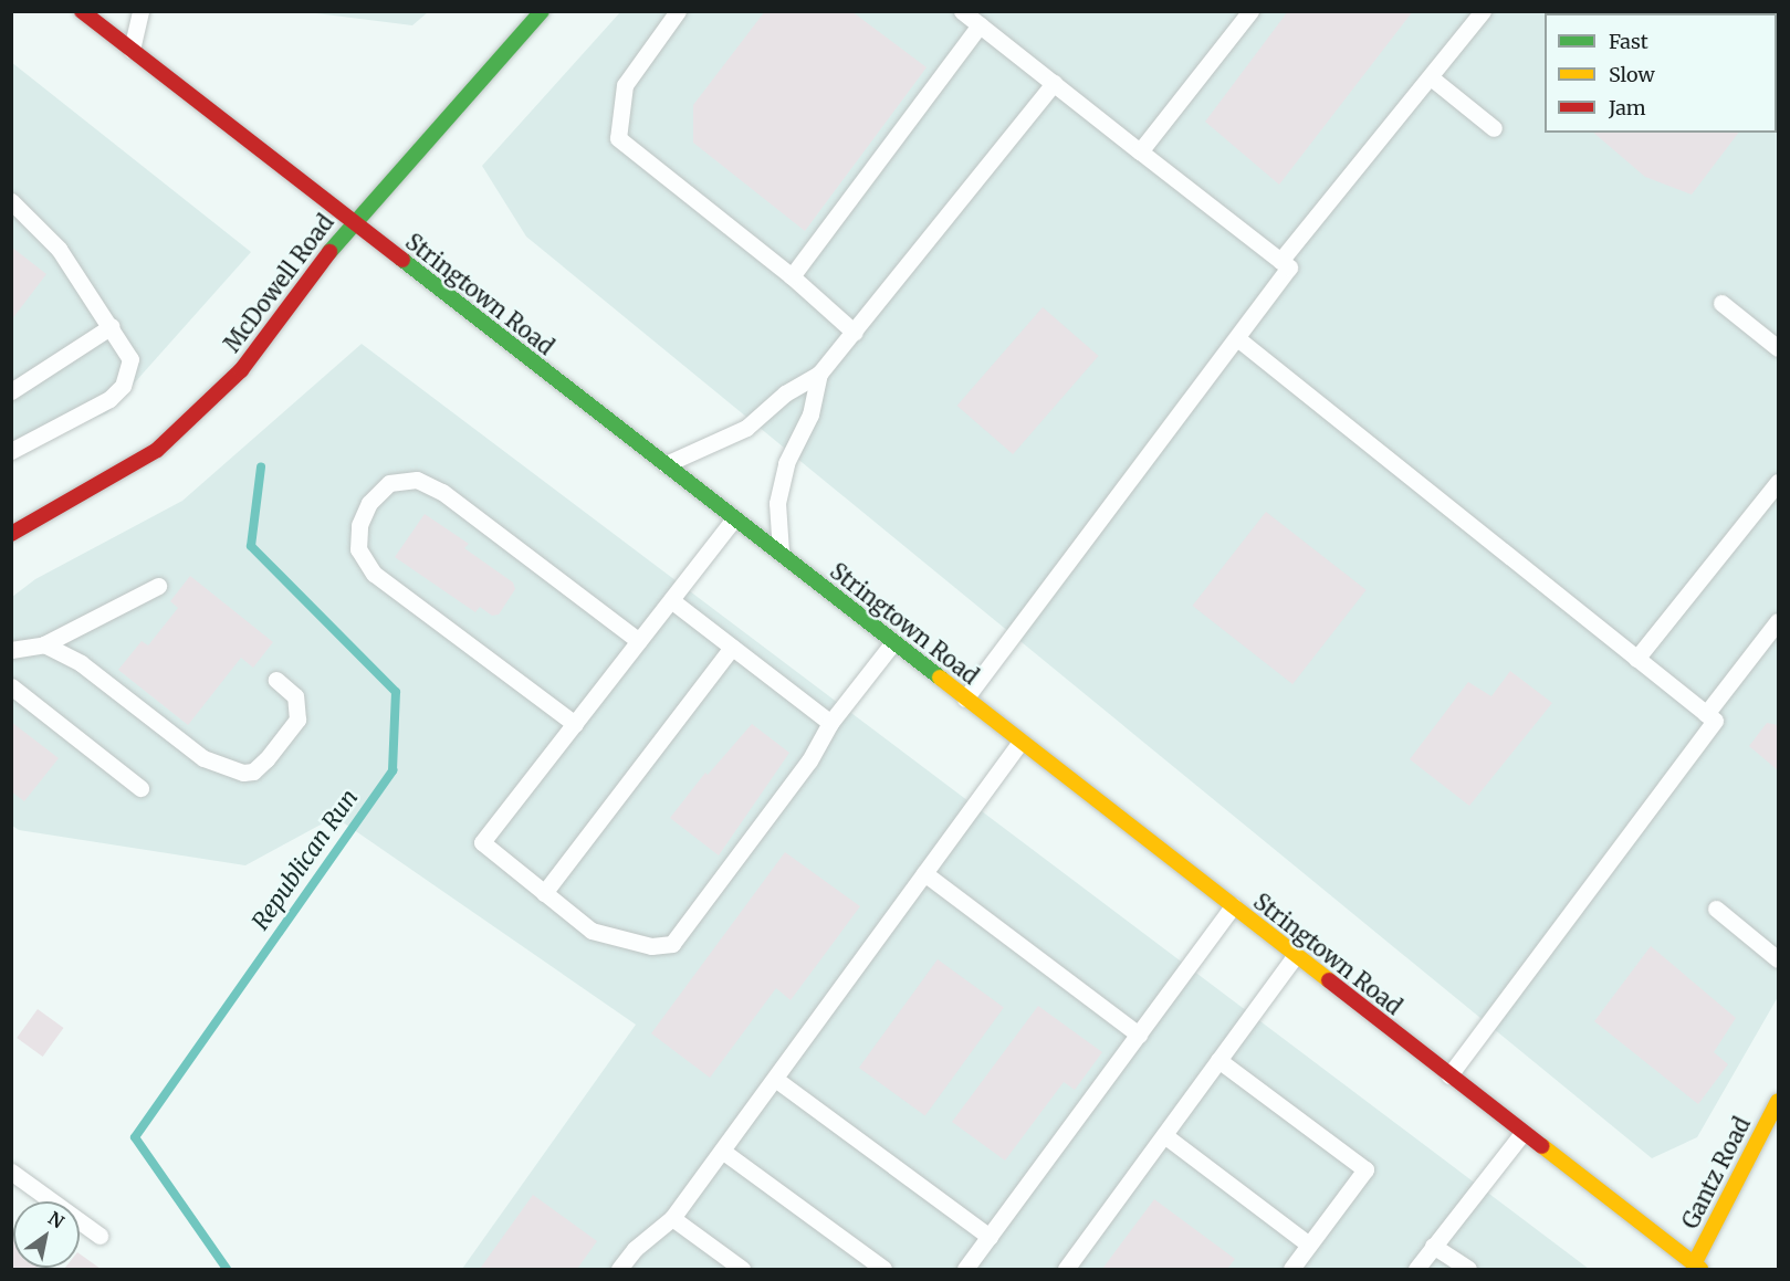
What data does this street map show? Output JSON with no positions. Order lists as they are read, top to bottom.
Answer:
{
  "streets": {
    "main road": ["McDowell Road", "Stringtown Road", "Gantz Road"]
  },
  "crossings": [
    ["McDowell Road", "Stringtown Road"],
    ["Stringtown Road", "Gantz Road"]
  ],
  "water": ["Republican Run"],
  "legend": ["Fast", "Slow", "Jam"],
  "north": "top right"
}
